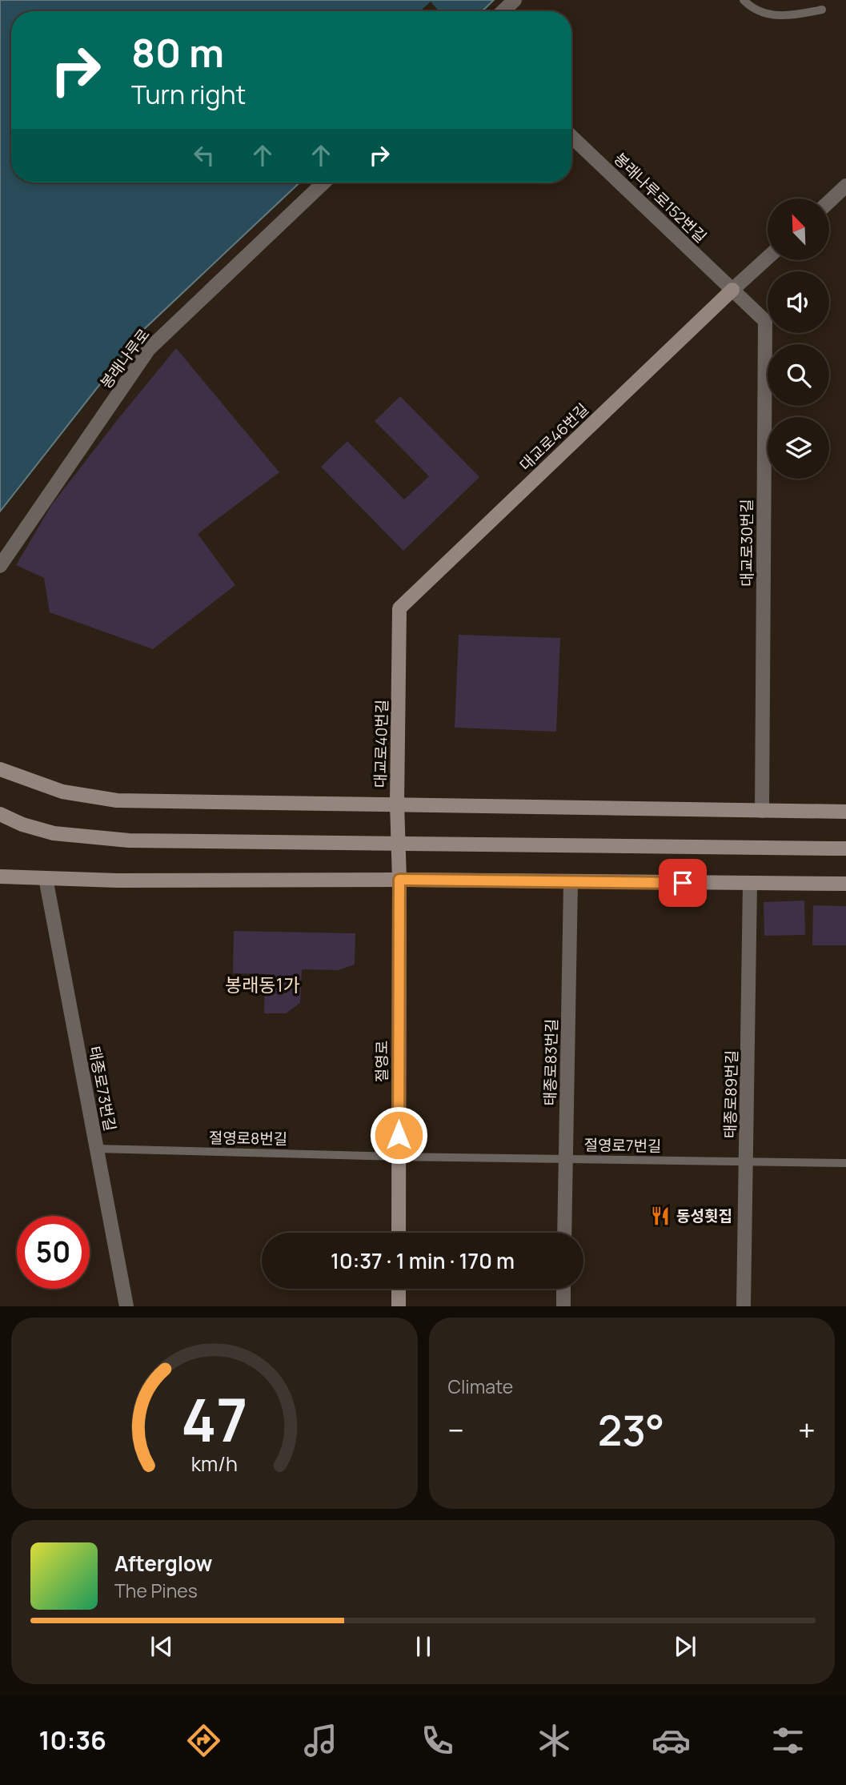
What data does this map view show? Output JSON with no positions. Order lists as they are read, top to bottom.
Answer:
{
  "streets": {
    "main road": ["대교로46번길", "대교로40번길", "절영로"],
    "street": [
      "봉래나루로152번길",
      "봉래나루로",
      "대교로30번길",
      "태종로83번길",
      "태종로73번길",
      "태종로89번길"
    ],
    "lane": ["절영로8번길", "절영로7번길"]
  },
  "crossings": [
    ["봉래나루로152번길", "대교로46번길"],
    ["봉래나루로152번길", "대교로30번길"],
    ["대교로46번길", "대교로30번길"],
    ["대교로46번길", "대교로40번길"],
    ["대교로40번길", "절영로"],
    ["절영로", "절영로8번길"],
    ["절영로", "절영로7번길"],
    ["태종로83번길", "절영로7번길"],
    ["태종로73번길", "절영로8번길"],
    ["태종로89번길", "절영로7번길"],
    ["절영로8번길", "절영로7번길"]
  ],
  "districts": ["봉래동1가"],
  "places": {
    "restaurant": ["동성횟집"]
  },
  "north": "top left",
  "page": {
    "turn": ["80 m", "Turn right"],
    "limit": "50",
    "trip": "10:37 · 1 min · 170 m",
    "tile": "Climate",
    "heat": ["−", "23°", "+"],
    "song": ["Afterglow", "The Pines"],
    "tabs": "10:36",
    "gauge": ["47", "km/h"]
  }
}
